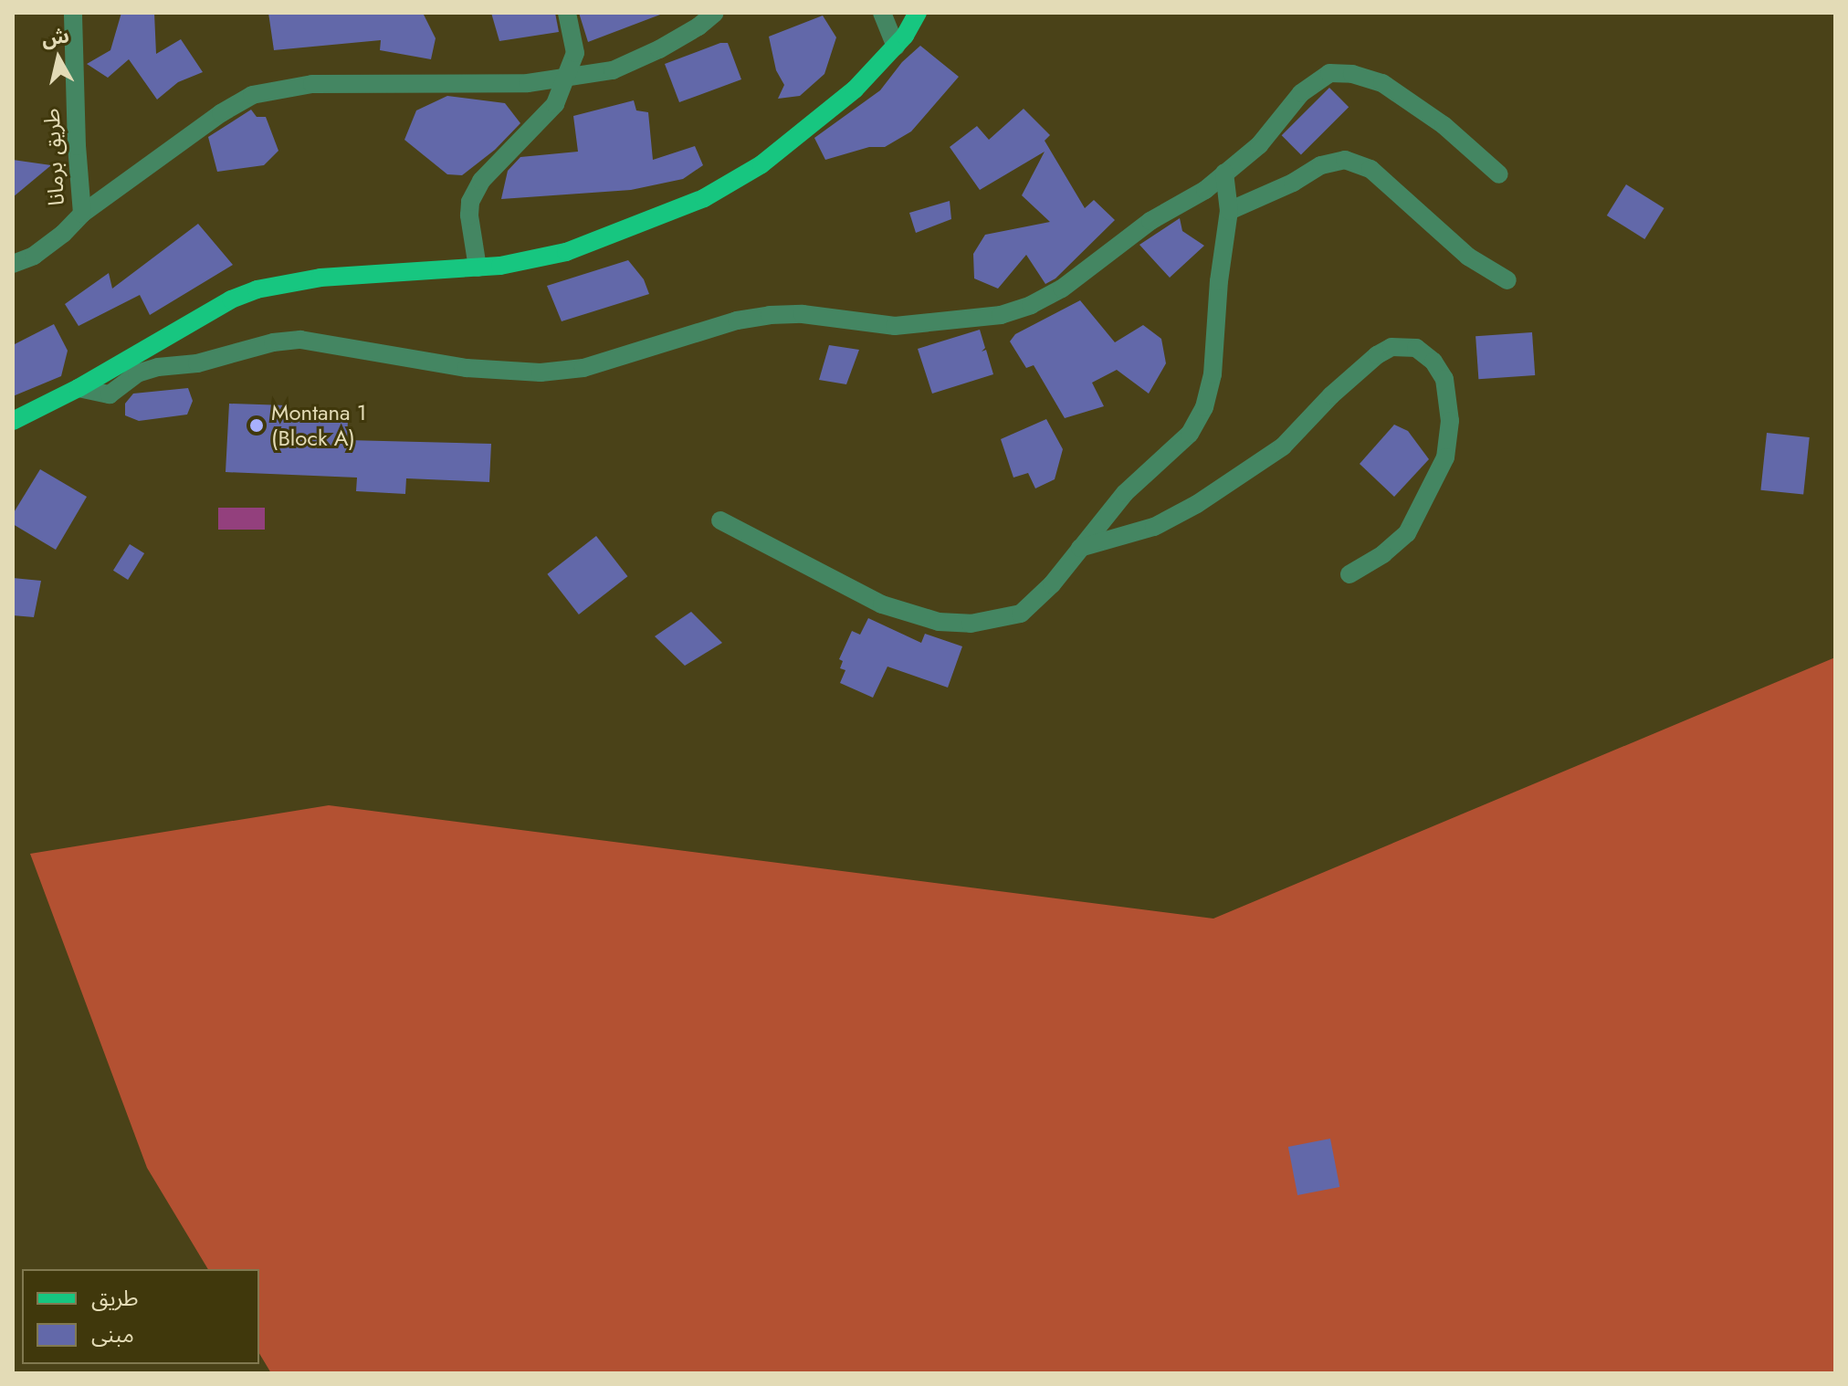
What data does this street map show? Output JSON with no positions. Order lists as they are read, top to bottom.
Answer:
{
  "streets": {
    "street": ["طريق برمانا"]
  },
  "places": ["Montana 1 (Block A)"],
  "legend": ["طريق", "مبنى"],
  "north": "top"
}
